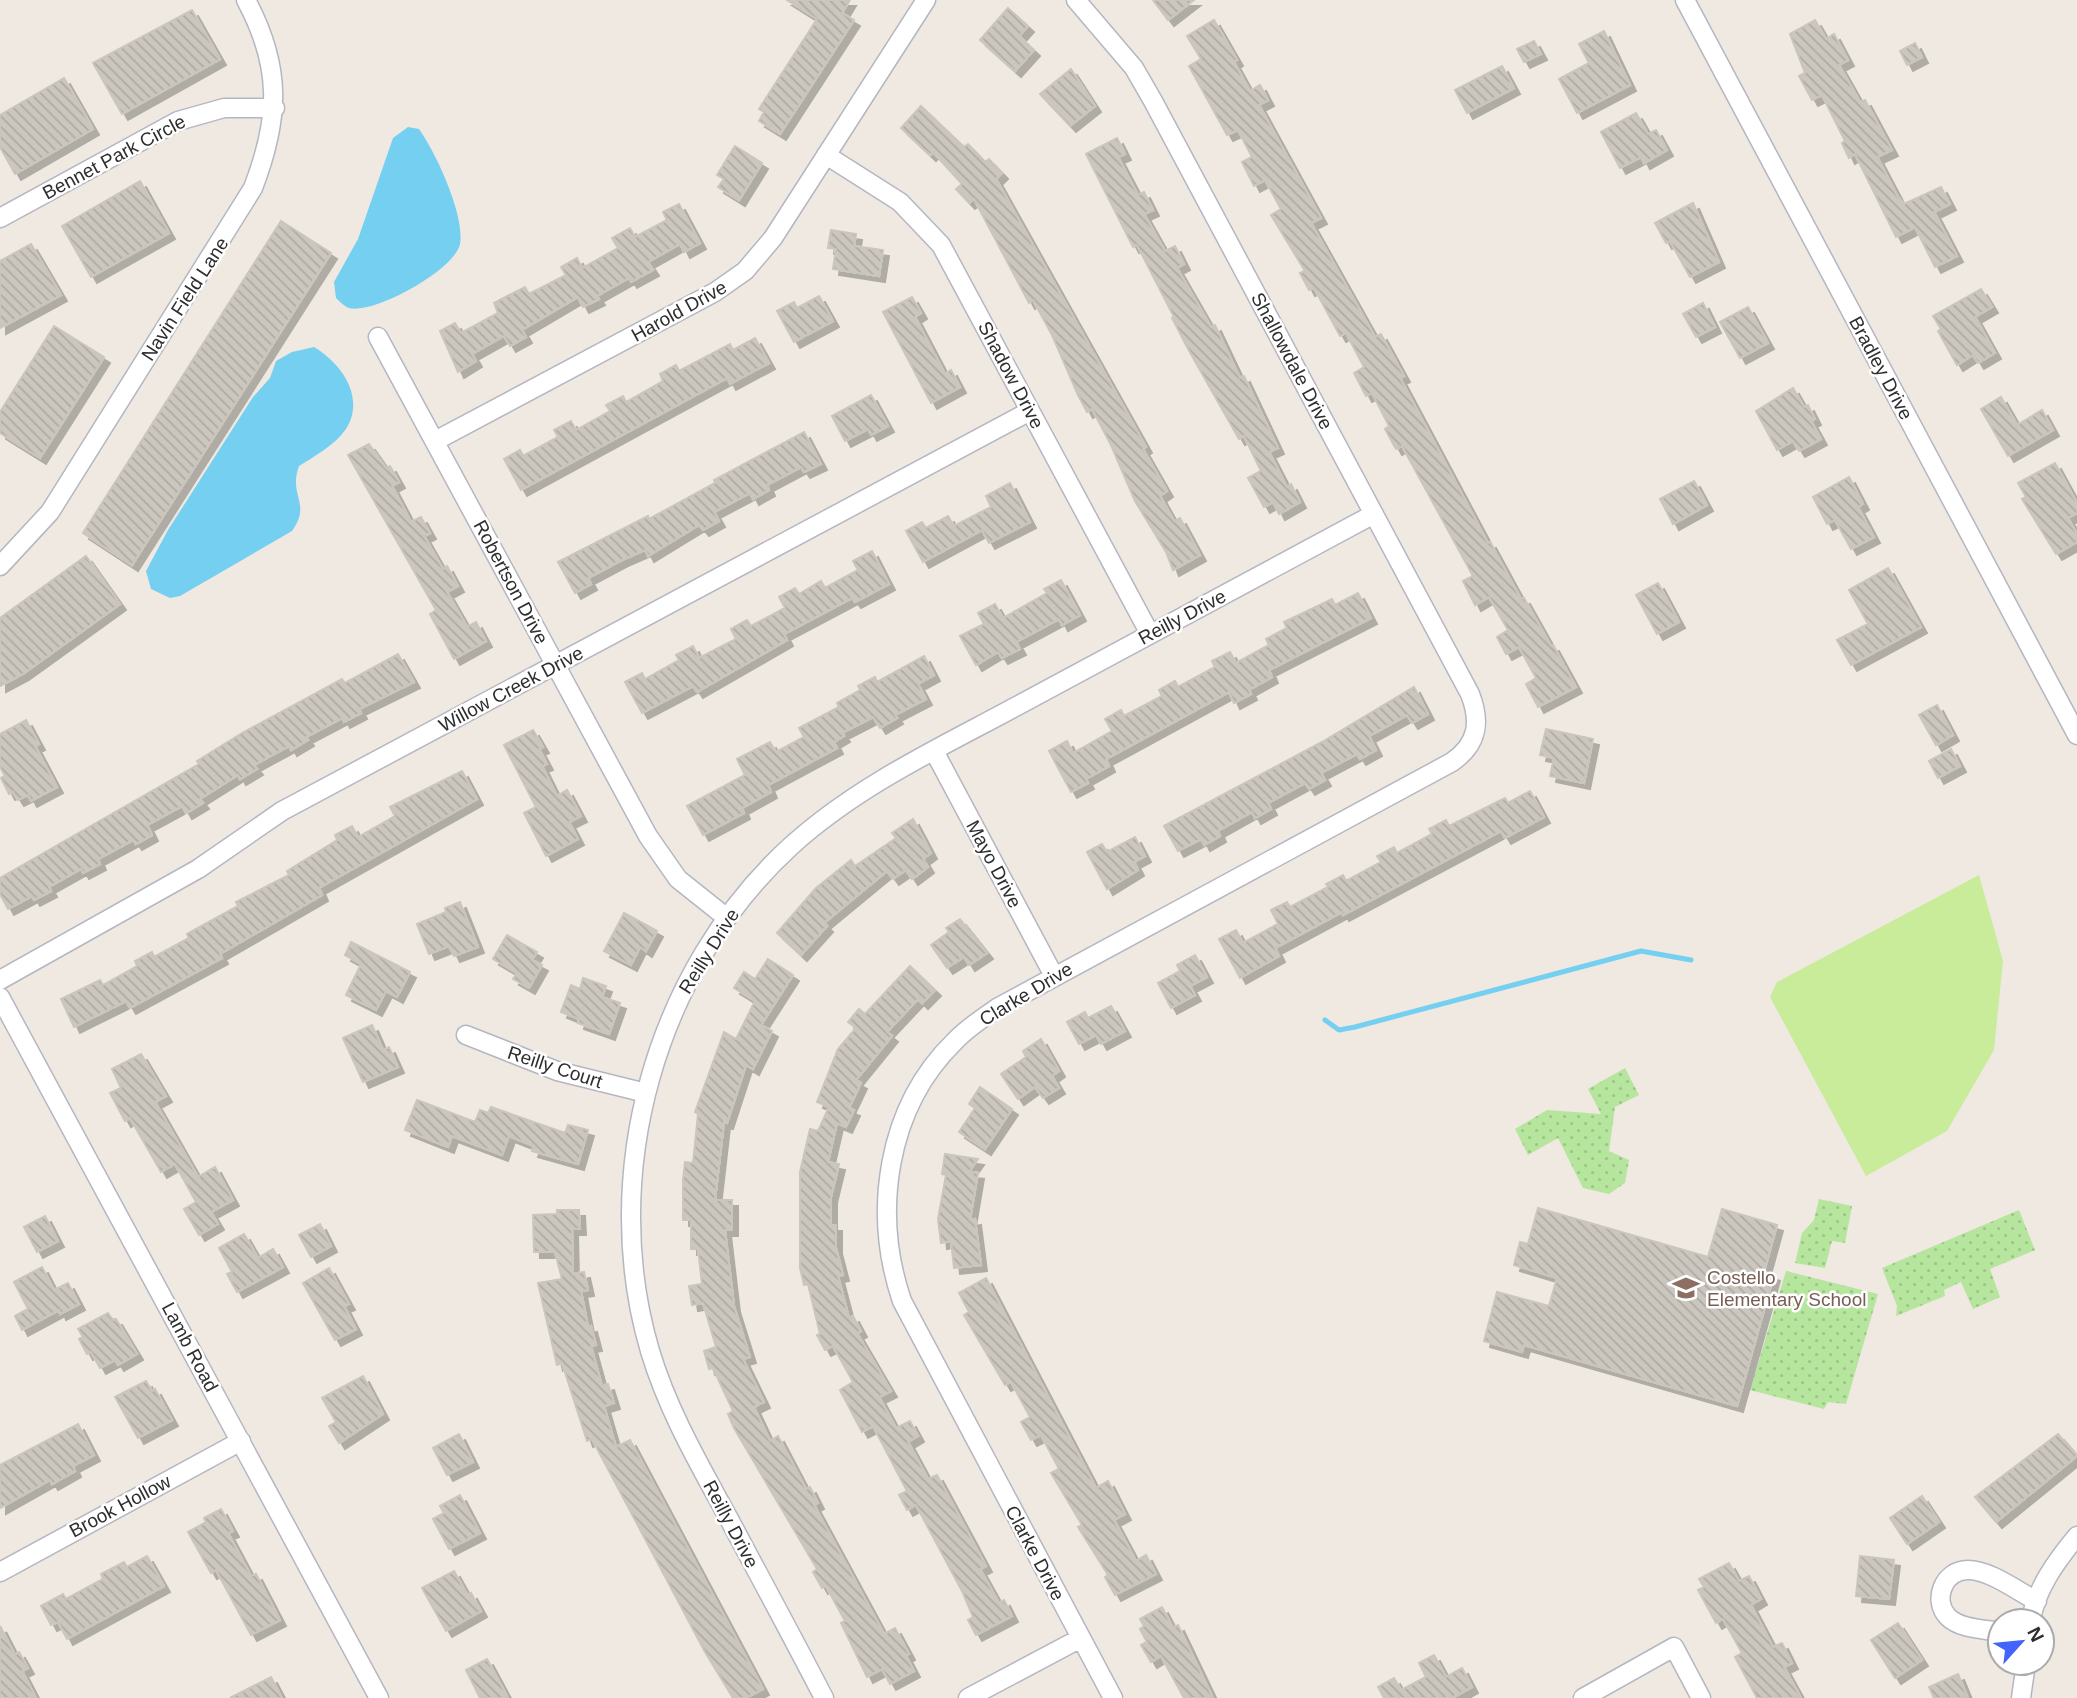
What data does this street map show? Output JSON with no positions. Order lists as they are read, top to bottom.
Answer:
{
  "streets": {
    "street": [
      "Bennet Park Circle",
      "Navin Field Lane",
      "Harold Drive",
      "Shallowdale Drive",
      "Bradley Drive",
      "Shadow Drive",
      "Robertson Drive",
      "Reilly Drive",
      "Willow Creek Drive",
      "Mayo Drive",
      "Clarke Drive",
      "Reilly Court",
      "Lamb Road",
      "Brook Hollow"
    ]
  },
  "crossings": [
    ["Bennet Park Circle", "Navin Field Lane"],
    ["Harold Drive", "Shadow Drive"],
    ["Harold Drive", "Robertson Drive"],
    ["Shallowdale Drive", "Reilly Drive"],
    ["Shallowdale Drive", "Clarke Drive"],
    ["Shadow Drive", "Reilly Drive"],
    ["Shadow Drive", "Willow Creek Drive"],
    ["Robertson Drive", "Reilly Drive"],
    ["Robertson Drive", "Willow Creek Drive"],
    ["Reilly Drive", "Mayo Drive"],
    ["Reilly Drive", "Reilly Court"],
    ["Mayo Drive", "Clarke Drive"],
    ["Lamb Road", "Brook Hollow"]
  ],
  "places": {
    "school or university": ["Costello Elementary School"]
  },
  "north": "top right"
}
